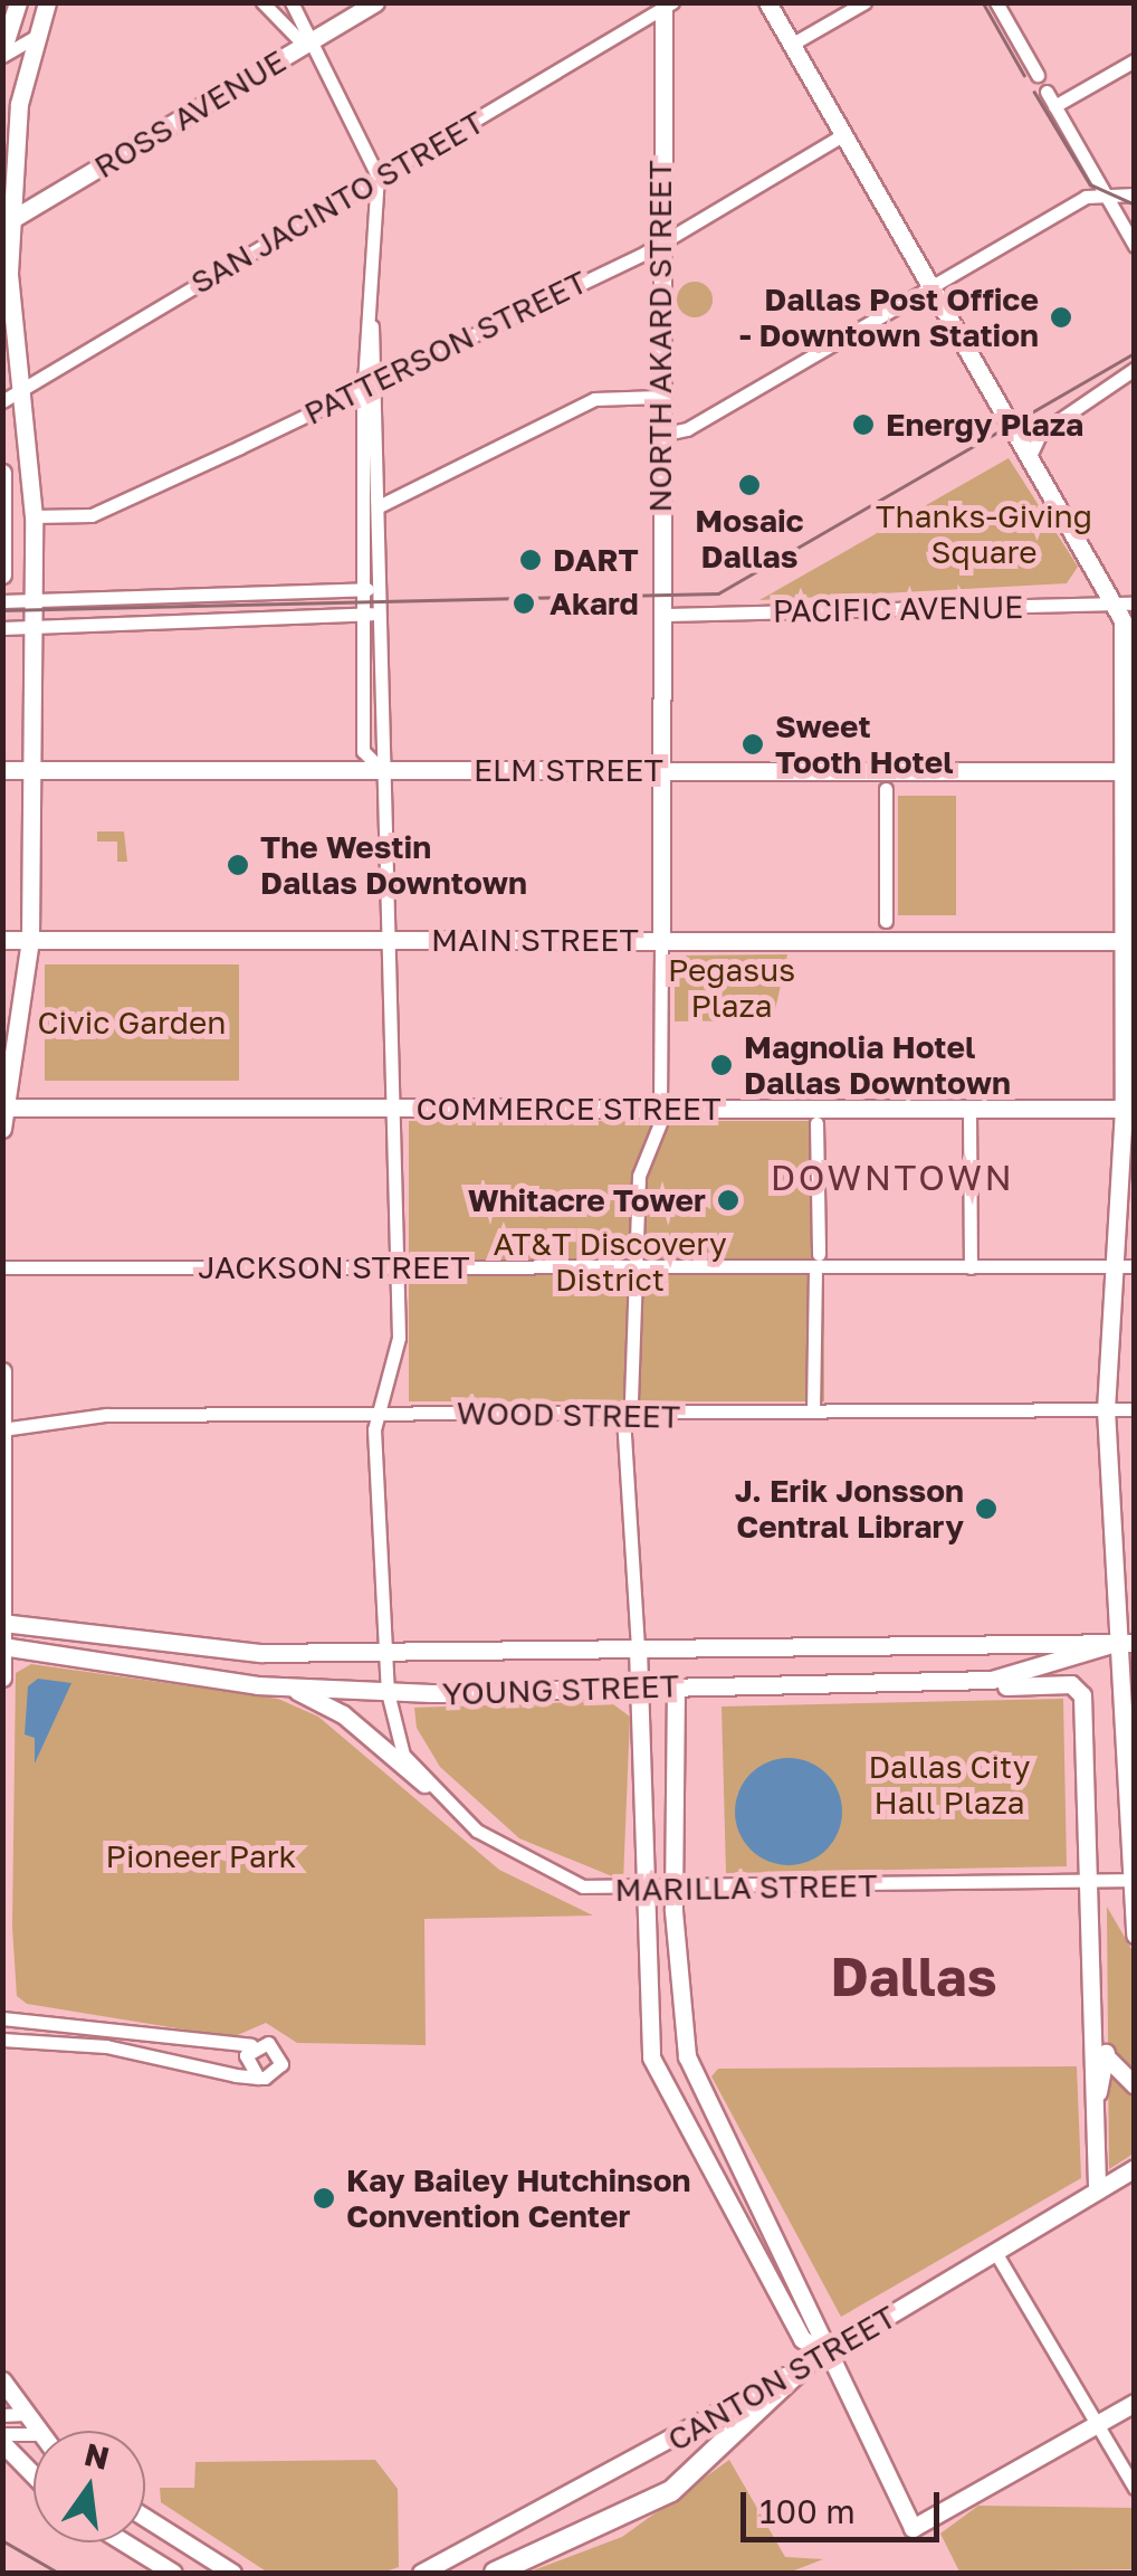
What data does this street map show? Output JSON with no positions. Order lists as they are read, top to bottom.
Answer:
{
  "streets": {
    "main road": [
      "ROSS AVENUE",
      "NORTH AKARD STREET",
      "ELM STREET",
      "MAIN STREET",
      "COMMERCE STREET",
      "YOUNG STREET",
      "CANTON STREET"
    ],
    "street": [
      "SAN JACINTO STREET",
      "PATTERSON STREET",
      "PACIFIC AVENUE",
      "JACKSON STREET",
      "WOOD STREET",
      "MARILLA STREET"
    ]
  },
  "crossings": [
    ["SAN JACINTO STREET", "NORTH AKARD STREET"],
    ["NORTH AKARD STREET", "PATTERSON STREET"],
    ["NORTH AKARD STREET", "PACIFIC AVENUE"],
    ["NORTH AKARD STREET", "ELM STREET"],
    ["NORTH AKARD STREET", "MAIN STREET"],
    ["PATTERSON STREET", "MARILLA STREET"],
    ["ELM STREET", "MARILLA STREET"],
    ["MAIN STREET", "MARILLA STREET"],
    ["COMMERCE STREET", "MARILLA STREET"],
    ["JACKSON STREET", "MARILLA STREET"],
    ["WOOD STREET", "MARILLA STREET"],
    ["YOUNG STREET", "MARILLA STREET"]
  ],
  "districts": ["DOWNTOWN", "Dallas"],
  "parks": [
    "Thanks-Giving Square",
    "Pegasus Plaza",
    "Civic Garden",
    "AT&T Discovery District",
    "Dallas City Hall Plaza",
    "Pioneer Park"
  ],
  "places": [
    "Dallas Post Office - Downtown Station",
    "Energy Plaza",
    "Mosaic Dallas",
    "DART",
    "Akard",
    "Sweet Tooth Hotel",
    "The Westin Dallas Downtown",
    "Magnolia Hotel Dallas Downtown",
    "Whitacre Tower",
    "J. Erik Jonsson Central Library",
    "Kay Bailey Hutchinson Convention Center"
  ],
  "scale_bar": "100 m",
  "north": "top"
}
